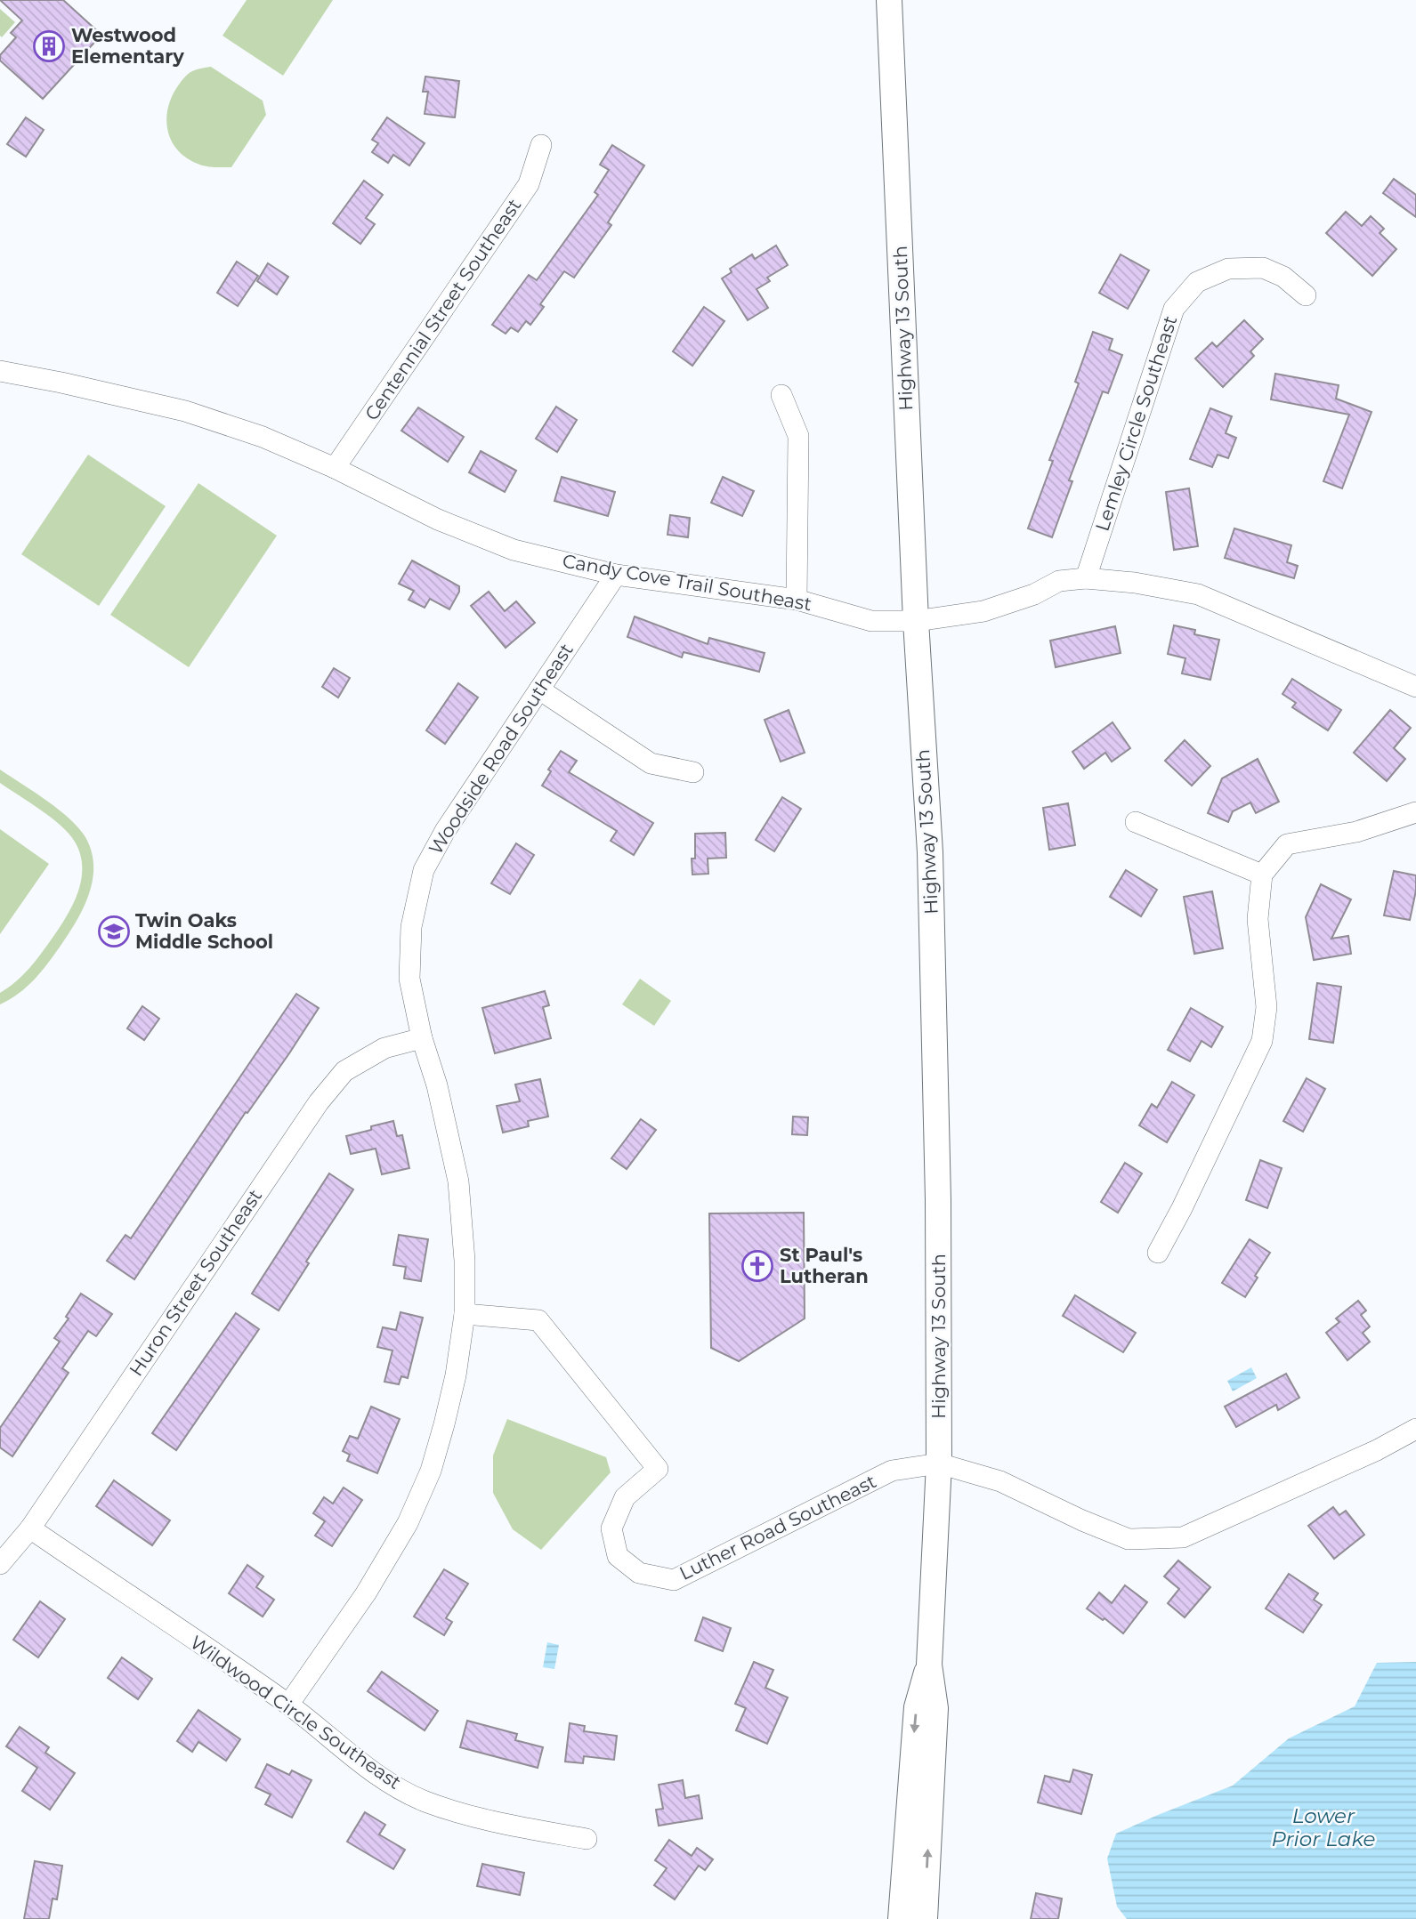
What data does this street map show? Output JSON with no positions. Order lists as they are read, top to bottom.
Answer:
{
  "streets": {
    "main road": ["Highway 13 South"],
    "street": [
      "Centennial Street Southeast",
      "Lemley Circle Southeast",
      "Candy Cove Trail Southeast",
      "Woodside Road Southeast",
      "Huron Street Southeast",
      "Luther Road Southeast",
      "Wildwood Circle Southeast"
    ]
  },
  "crossings": [
    ["Centennial Street Southeast", "Candy Cove Trail Southeast"],
    ["Highway 13 South", "Candy Cove Trail Southeast"],
    ["Highway 13 South", "Luther Road Southeast"],
    ["Lemley Circle Southeast", "Candy Cove Trail Southeast"],
    ["Candy Cove Trail Southeast", "Woodside Road Southeast"],
    ["Woodside Road Southeast", "Huron Street Southeast"],
    ["Woodside Road Southeast", "Luther Road Southeast"],
    ["Woodside Road Southeast", "Wildwood Circle Southeast"],
    ["Huron Street Southeast", "Wildwood Circle Southeast"]
  ],
  "water": ["Lower Prior Lake"],
  "places": {
    "building": ["Westwood Elementary"],
    "school or university": ["Twin Oaks Middle School"],
    "church": ["St Paul's Lutheran"]
  }
}
